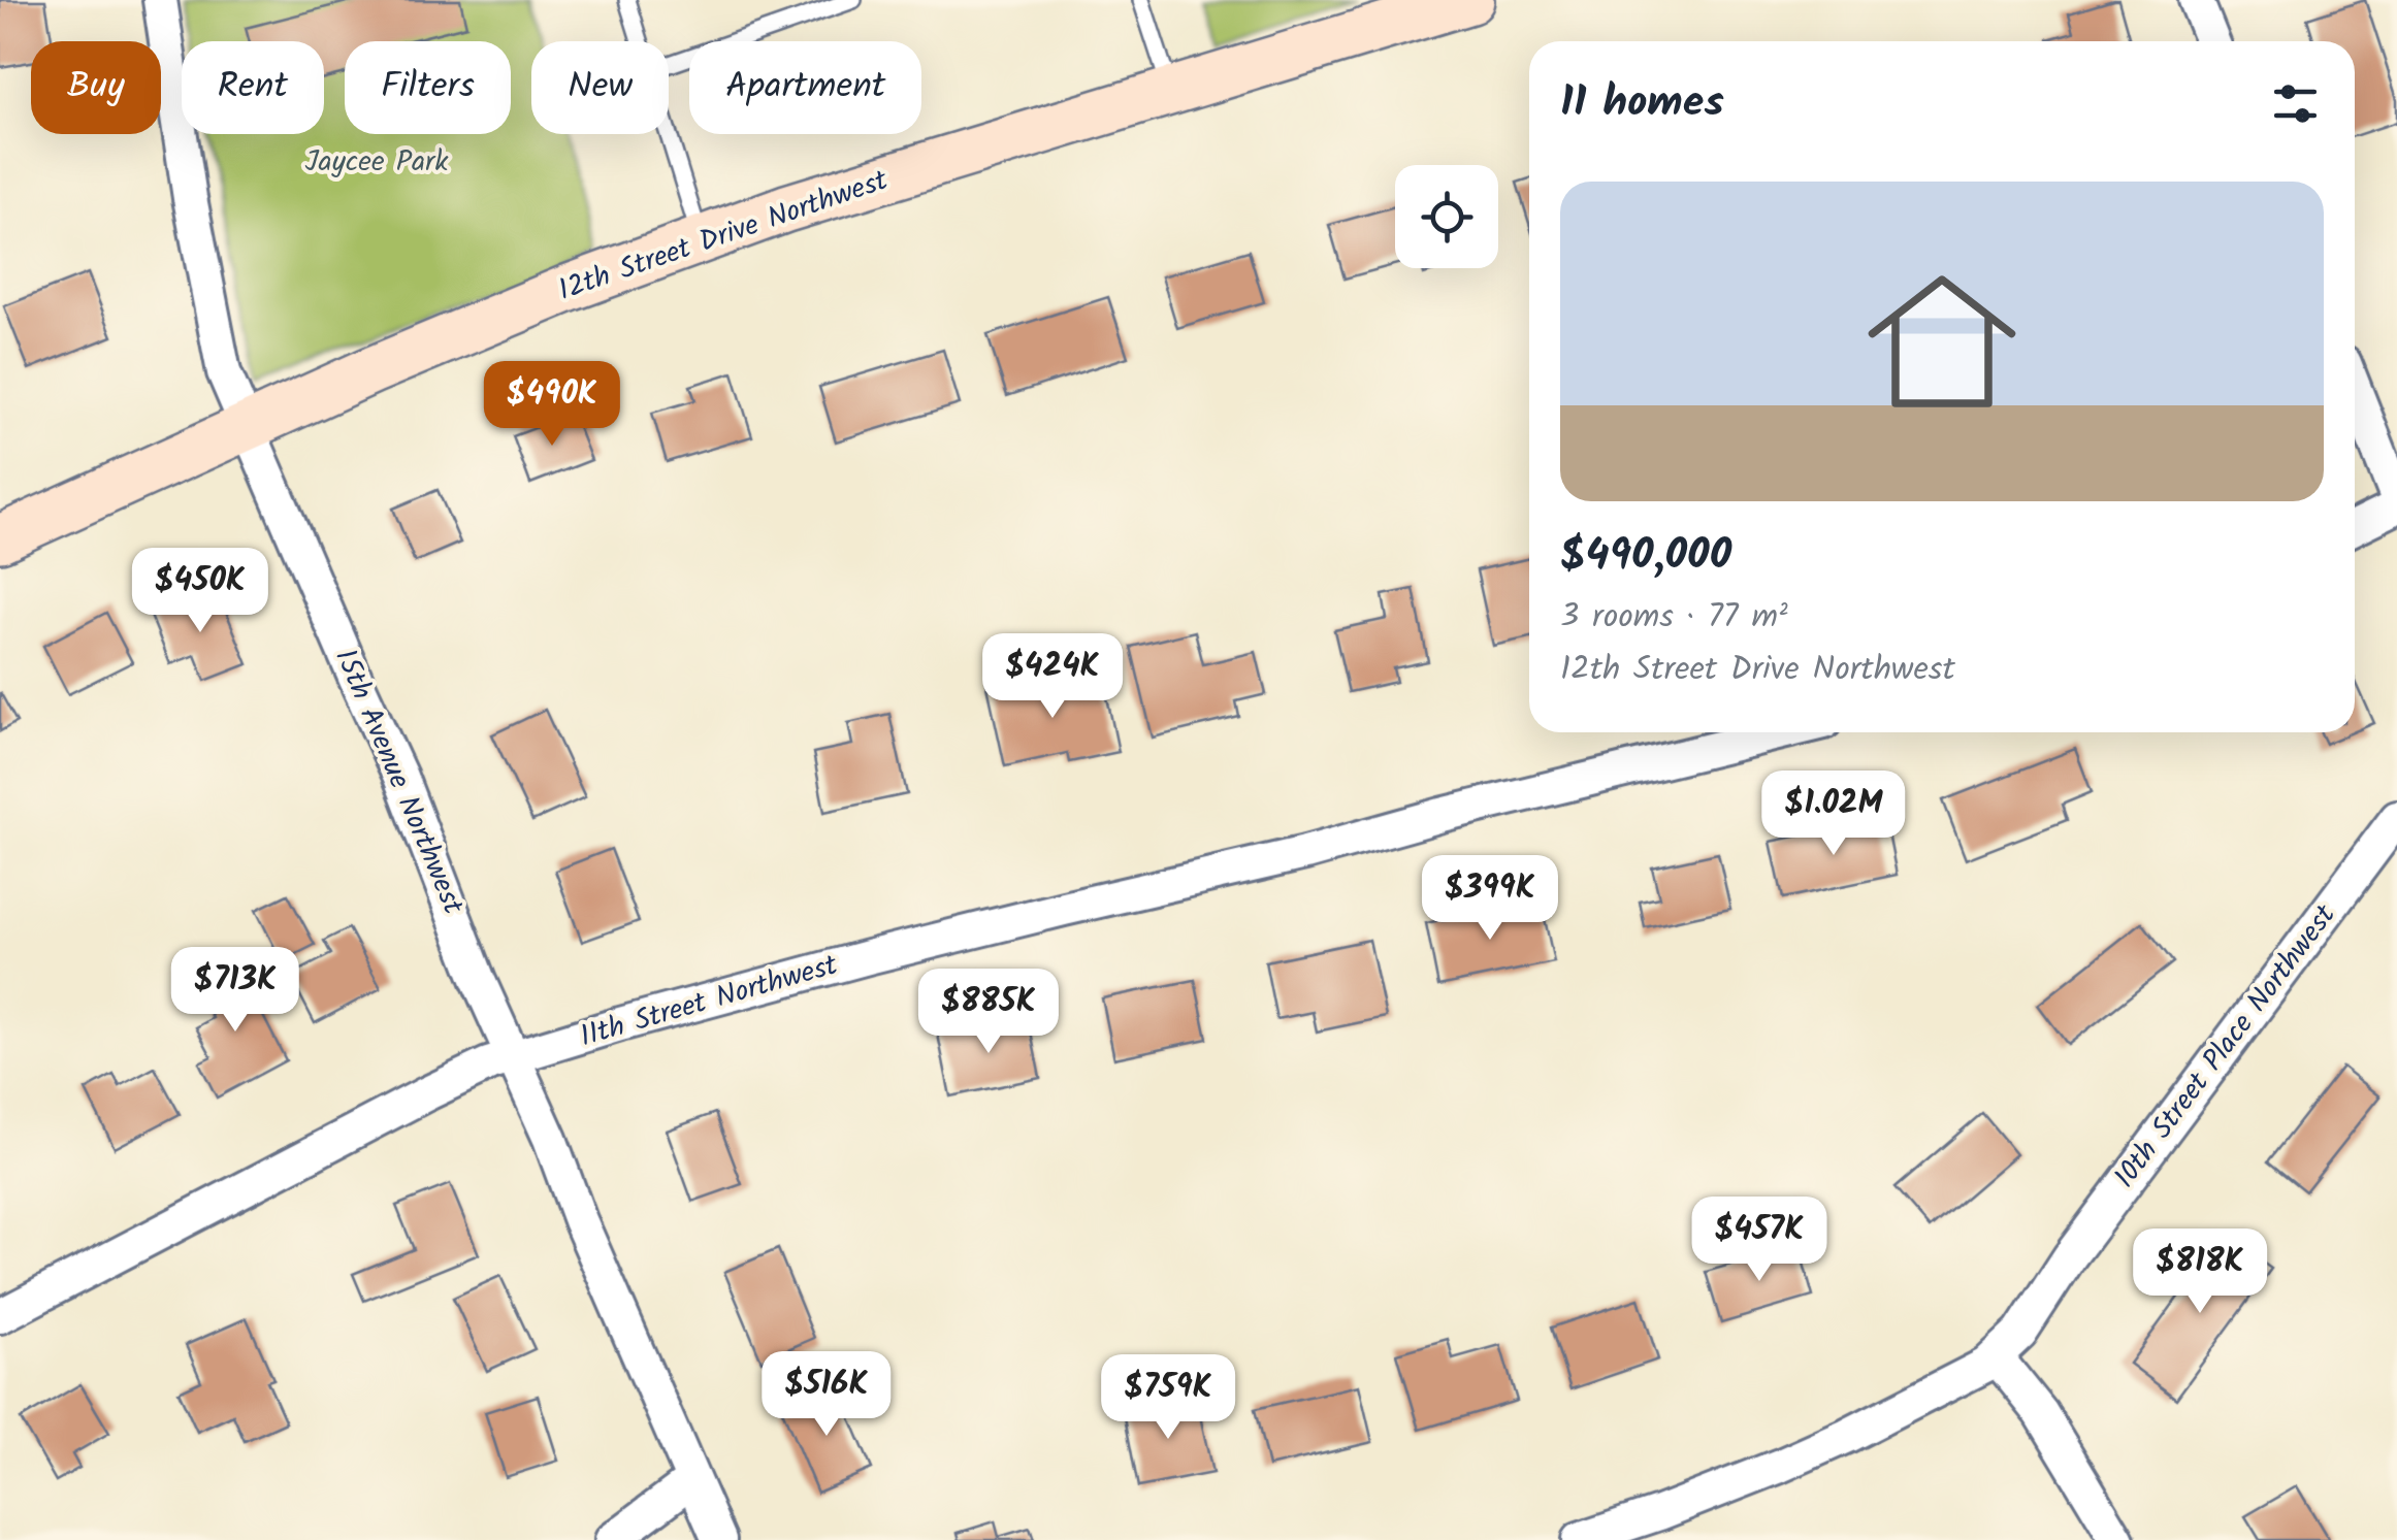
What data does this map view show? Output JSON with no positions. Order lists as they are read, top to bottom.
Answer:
{
  "streets": {
    "street": [
      "12th Street Drive Northwest",
      "15th Avenue Northwest",
      "11th Street Northwest",
      "10th Street Place Northwest"
    ]
  },
  "crossings": [
    ["12th Street Drive Northwest", "15th Avenue Northwest"],
    ["15th Avenue Northwest", "11th Street Northwest"]
  ],
  "parks": ["Jaycee Park"],
  "page": {
    "chip": [
      "Buy",
      "Rent",
      "Filters",
      "New",
      "Apartment"
    ],
    "heading": "11 homes",
    "list": [
      {
        "name": "$490,000",
        "note": "3 rooms · 77 m² · 12th Street Drive Northwest"
      }
    ],
    "price": [
      "$490K",
      "$450K",
      "$424K",
      "$1.02M",
      "$399K",
      "$713K",
      "$885K",
      "$457K",
      "$818K",
      "$516K",
      "$759K"
    ]
  }
}
